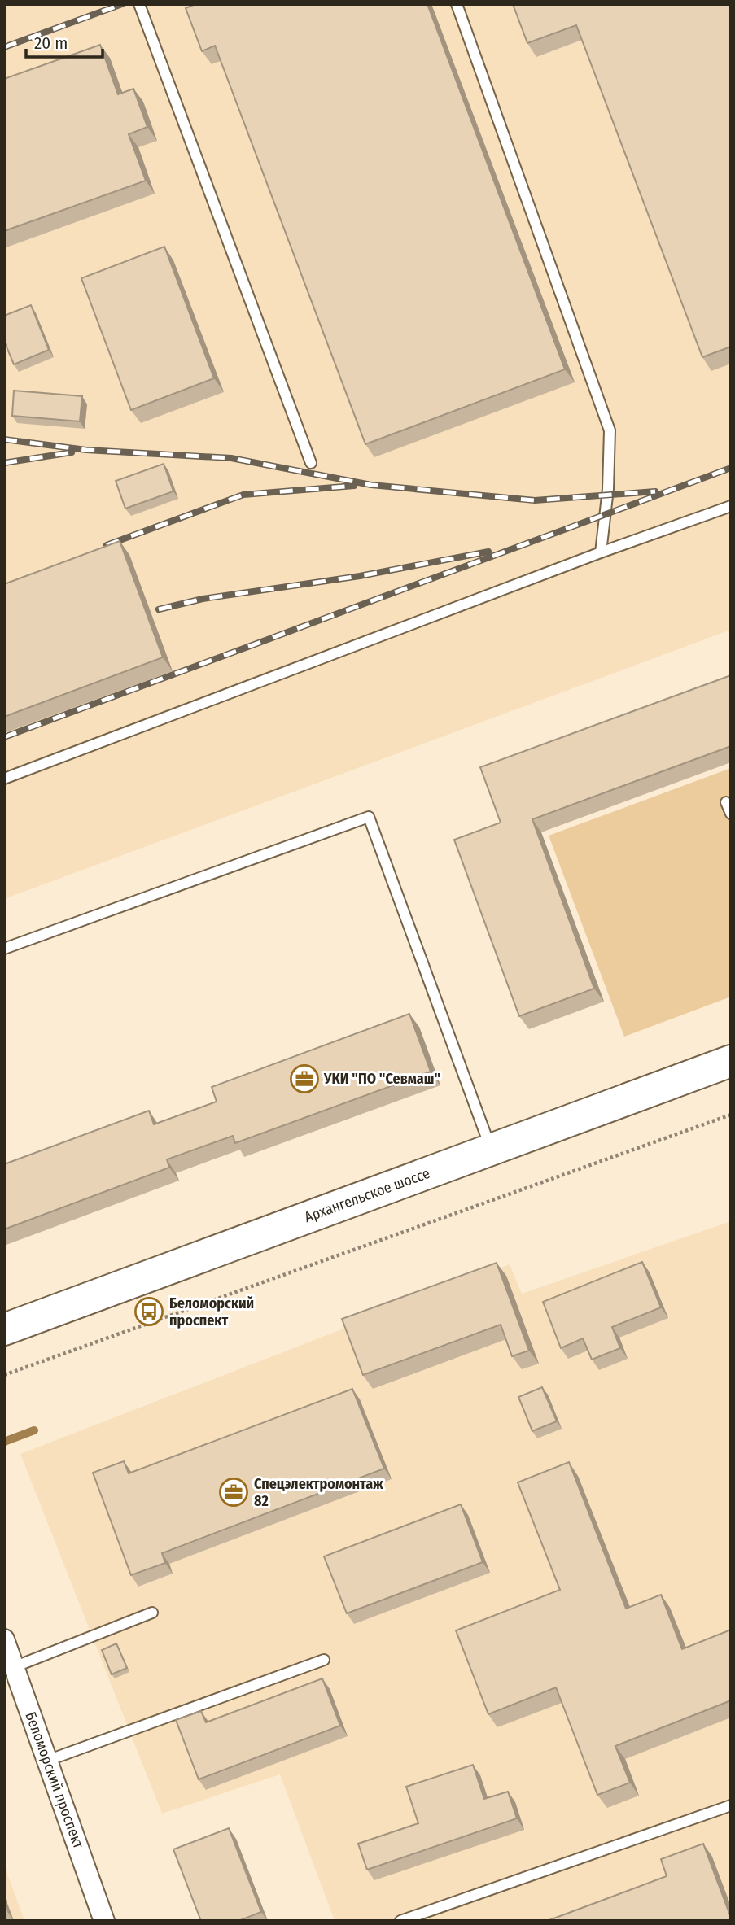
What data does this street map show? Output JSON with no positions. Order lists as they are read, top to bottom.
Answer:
{
  "streets": {
    "main road": ["Архангельское шоссе"],
    "street": ["Беломорский проспект"]
  },
  "places": {
    "office": ["УКИ \"ПО \"Севмаш\"", "Спецэлектромонтаж 82"],
    "bus stop": ["Беломорский проспект"]
  },
  "scale_bar": "20 m"
}
